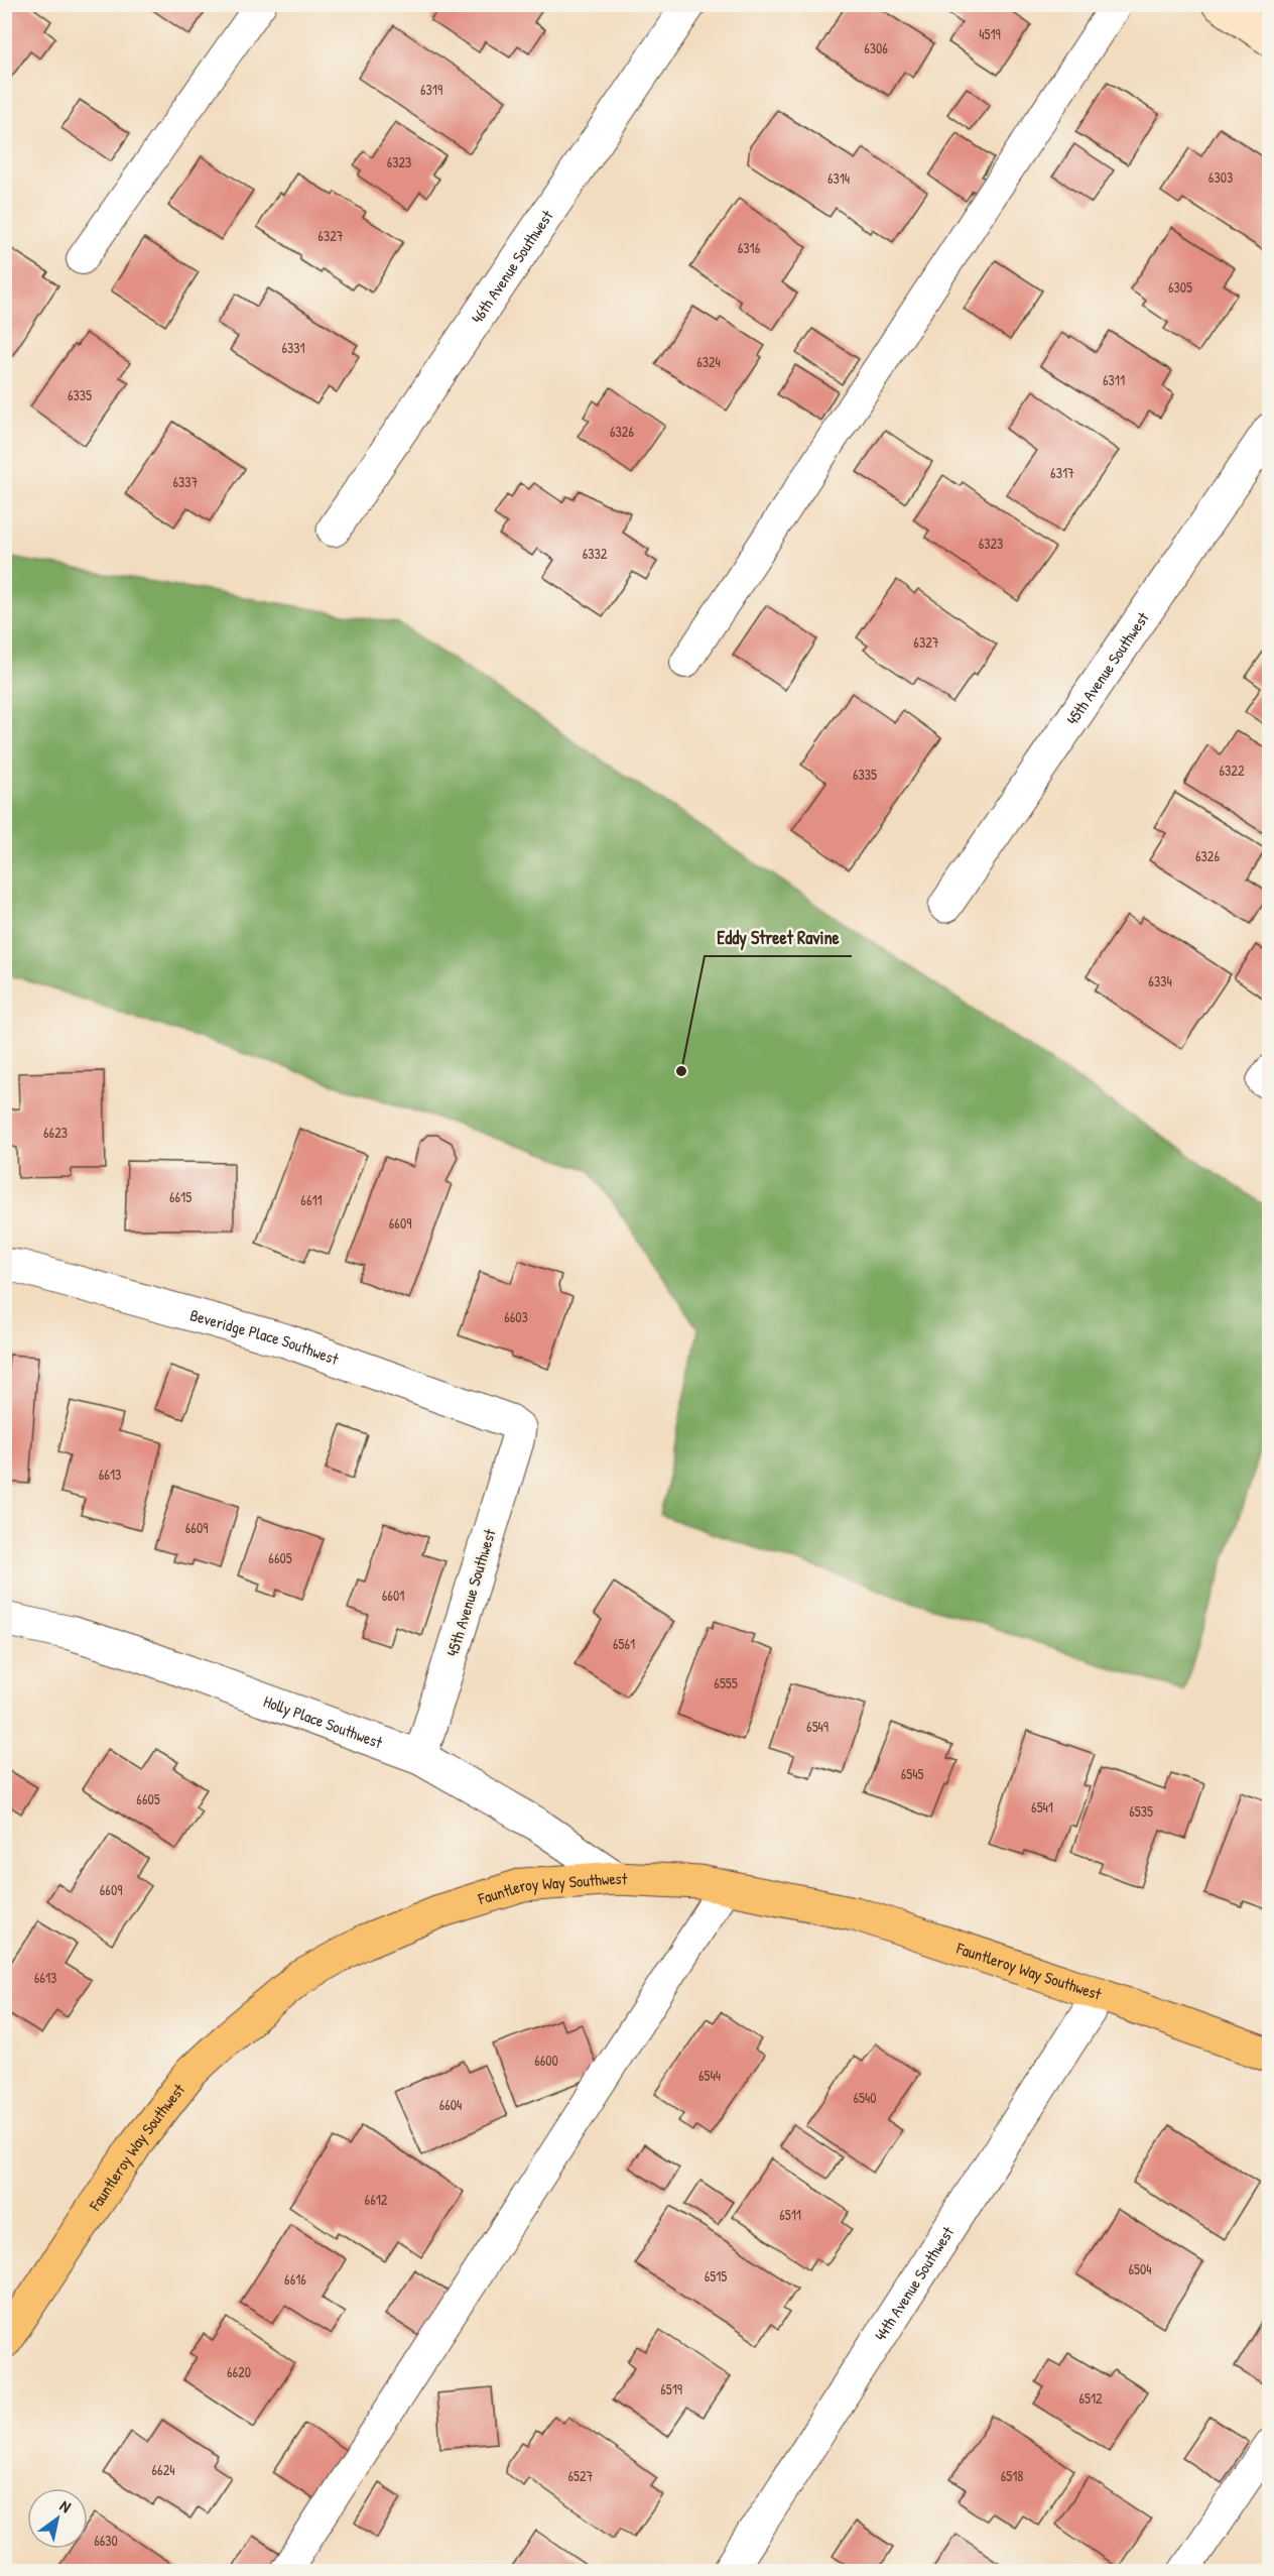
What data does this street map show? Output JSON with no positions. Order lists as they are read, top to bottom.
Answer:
{
  "streets": {
    "main road": ["Fauntleroy Way Southwest"],
    "street": [
      "46th Avenue Southwest",
      "45th Avenue Southwest",
      "Beveridge Place Southwest",
      "Holly Place Southwest",
      "44th Avenue Southwest"
    ]
  },
  "crossings": [
    ["45th Avenue Southwest", "Beveridge Place Southwest"],
    ["45th Avenue Southwest", "Holly Place Southwest"],
    ["Holly Place Southwest", "Fauntleroy Way Southwest"],
    ["Fauntleroy Way Southwest", "44th Avenue Southwest"]
  ],
  "places": ["Eddy Street Ravine"],
  "house_numbers": [
    "4519",
    "6306",
    "6319",
    "6323",
    "6303",
    "6314",
    "6327",
    "6316",
    "6305",
    "6331",
    "6324",
    "6311",
    "6335",
    "6326",
    "6317",
    "6337",
    "6323",
    "6332",
    "6327",
    "6322",
    "6335",
    "6326",
    "6334",
    "6623",
    "6615",
    "6611",
    "6609",
    "6603",
    "6613",
    "6609",
    "6605",
    "6601",
    "6561",
    "6555",
    "6549",
    "6545",
    "6605",
    "6541",
    "6535",
    "6609",
    "6613",
    "6600",
    "6544",
    "6540",
    "6604",
    "6612",
    "6511",
    "6504",
    "6515",
    "6616",
    "6620",
    "6519",
    "6512",
    "6624",
    "6527",
    "6518",
    "6630"
  ],
  "north": "top right"
}
